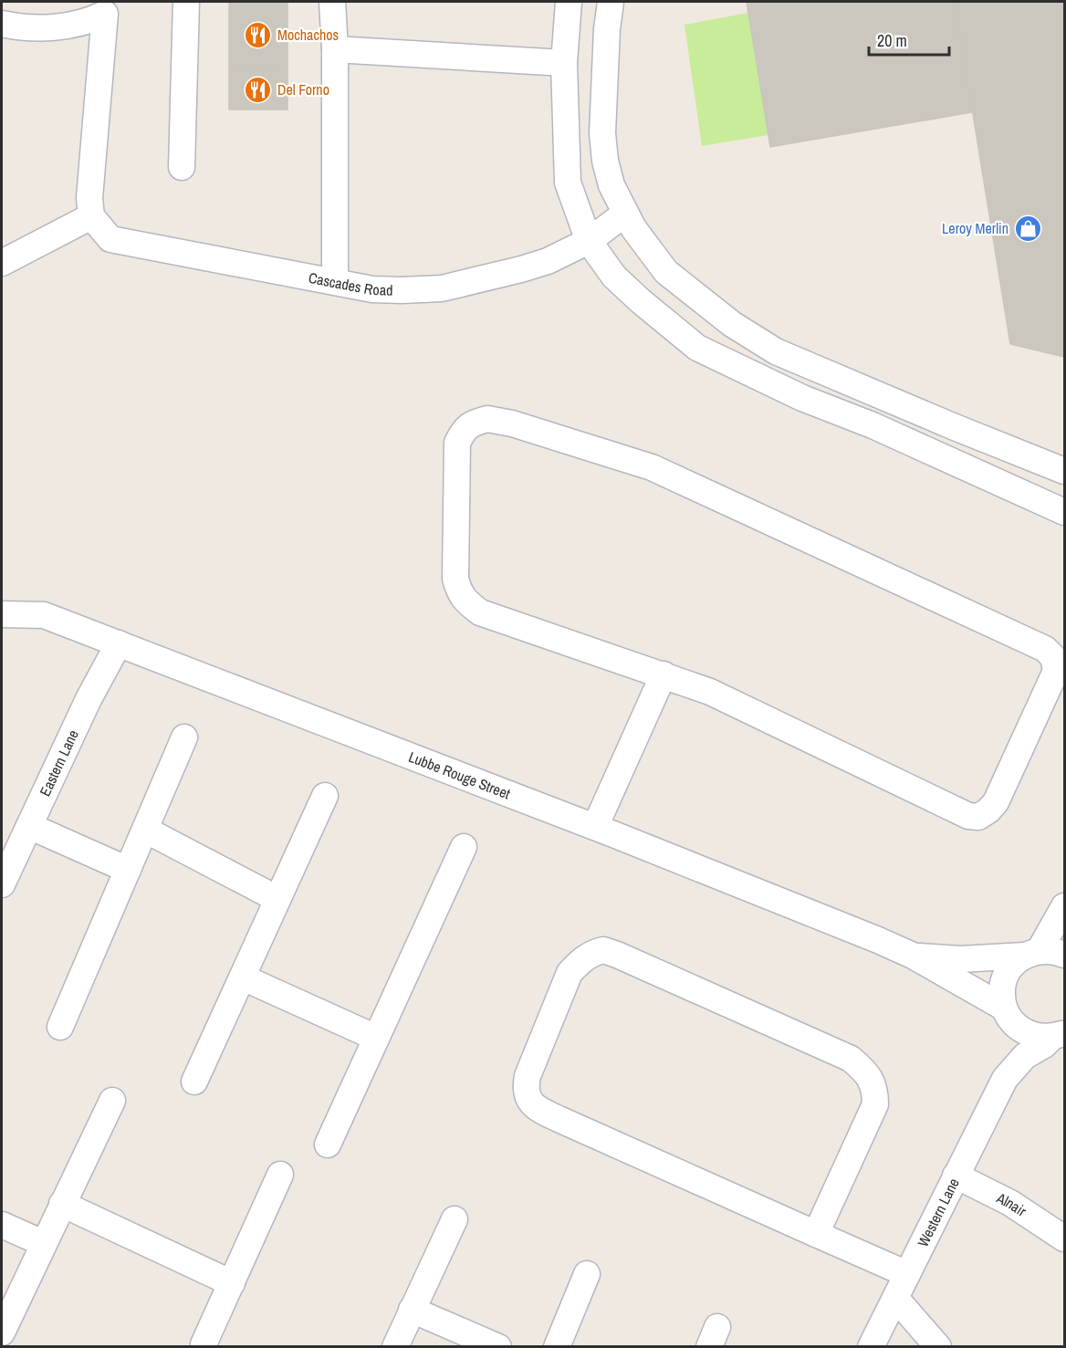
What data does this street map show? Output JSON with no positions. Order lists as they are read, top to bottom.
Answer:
{
  "streets": {
    "street": [
      "Cascades Road",
      "Eastern Lane",
      "Lubbe Rouge Street",
      "Alnair",
      "Western Lane"
    ]
  },
  "crossings": [
    ["Eastern Lane", "Lubbe Rouge Street"],
    ["Lubbe Rouge Street", "Western Lane"],
    ["Alnair", "Western Lane"]
  ],
  "places": {
    "restaurant": ["Mochachos", "Del Forno"],
    "shop": ["Leroy Merlin"]
  },
  "scale_bar": "20 m"
}
